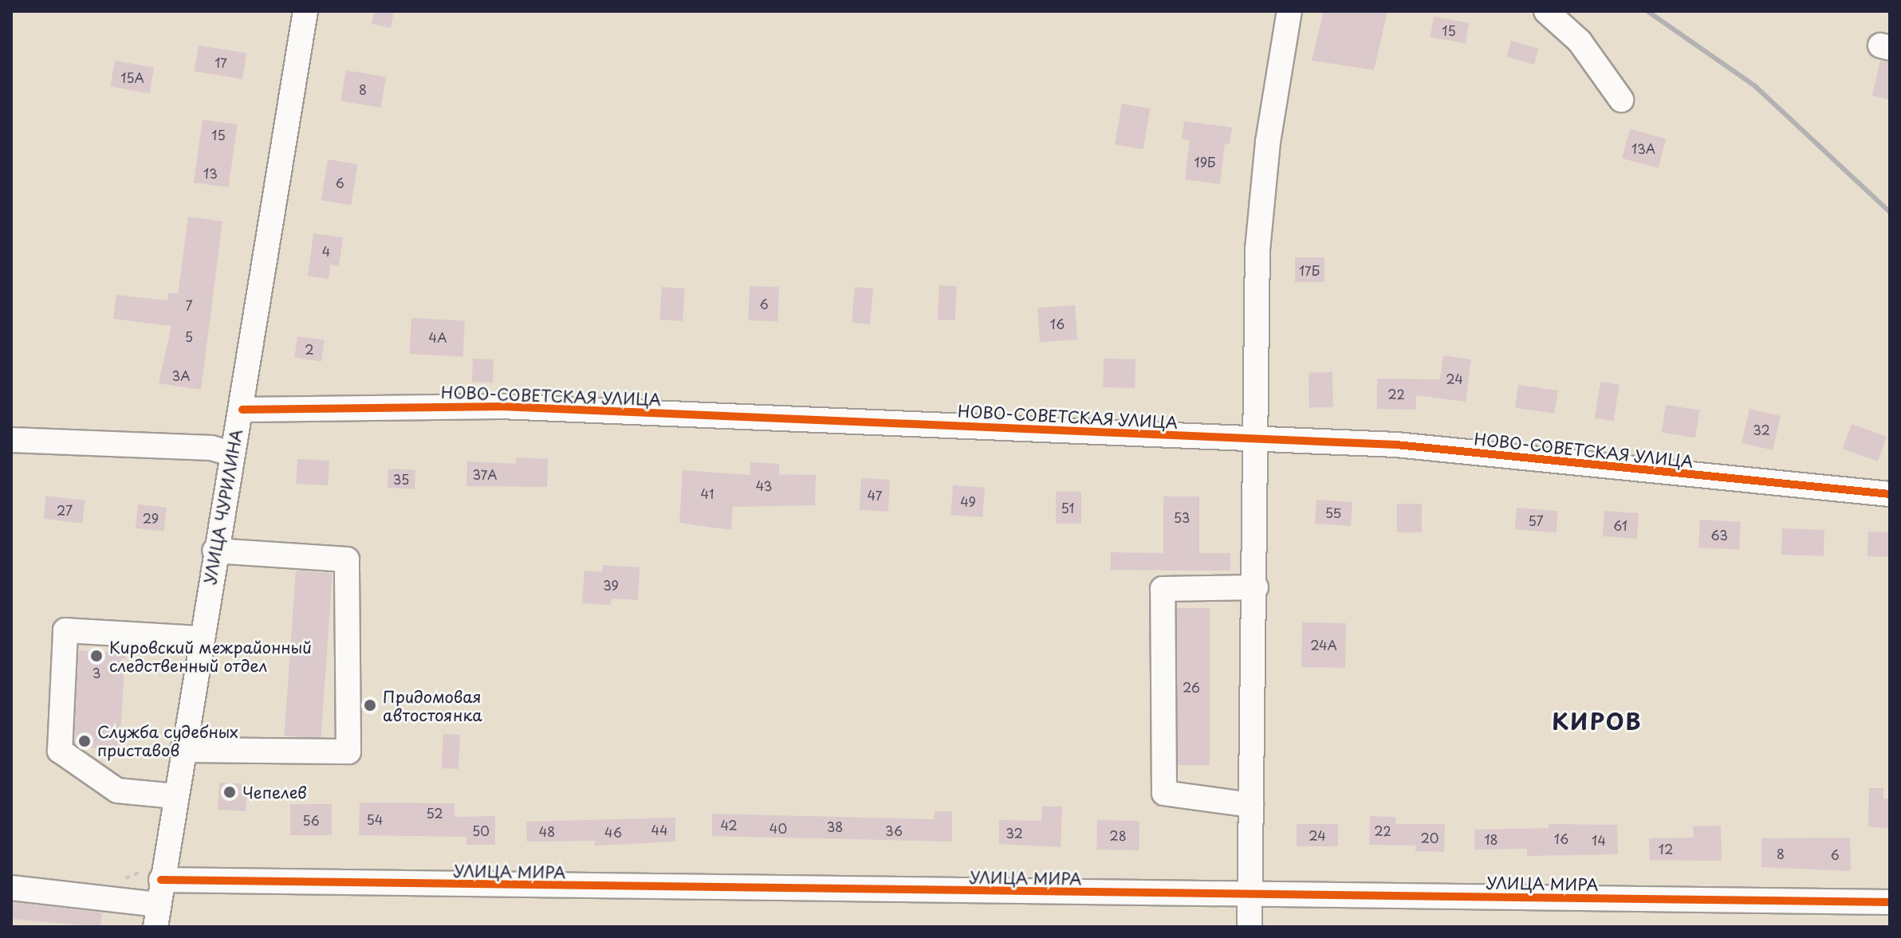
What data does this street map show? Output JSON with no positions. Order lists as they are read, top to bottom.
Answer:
{
  "streets": {
    "street": ["НОВО-СОВЕТСКАЯ УЛИЦА", "УЛИЦА ЧУРИЛИНА", "УЛИЦА МИРА"]
  },
  "crossings": [
    ["НОВО-СОВЕТСКАЯ УЛИЦА", "УЛИЦА ЧУРИЛИНА"],
    ["УЛИЦА ЧУРИЛИНА", "УЛИЦА МИРА"]
  ],
  "districts": ["КИРОВ"],
  "places": [
    "Кировский межрайонный следственный отдел",
    "Придомовая автостоянка",
    "Служба судебных приставов",
    "Чепелев"
  ],
  "house_numbers": [
    "15",
    "17",
    "15А",
    "8",
    "15",
    "13А",
    "19Б",
    "13",
    "6",
    "4",
    "17Б",
    "6",
    "7",
    "16",
    "5",
    "4А",
    "2",
    "3А",
    "24",
    "22",
    "32",
    "37А",
    "35",
    "43",
    "41",
    "47",
    "49",
    "51",
    "27",
    "55",
    "53",
    "29",
    "57",
    "61",
    "63",
    "39",
    "24А",
    "3",
    "26",
    "52",
    "54",
    "56",
    "42",
    "38",
    "40",
    "44",
    "50",
    "36",
    "22",
    "48",
    "46",
    "32",
    "28",
    "24",
    "20",
    "16",
    "18",
    "14",
    "12",
    "8",
    "6"
  ]
}
